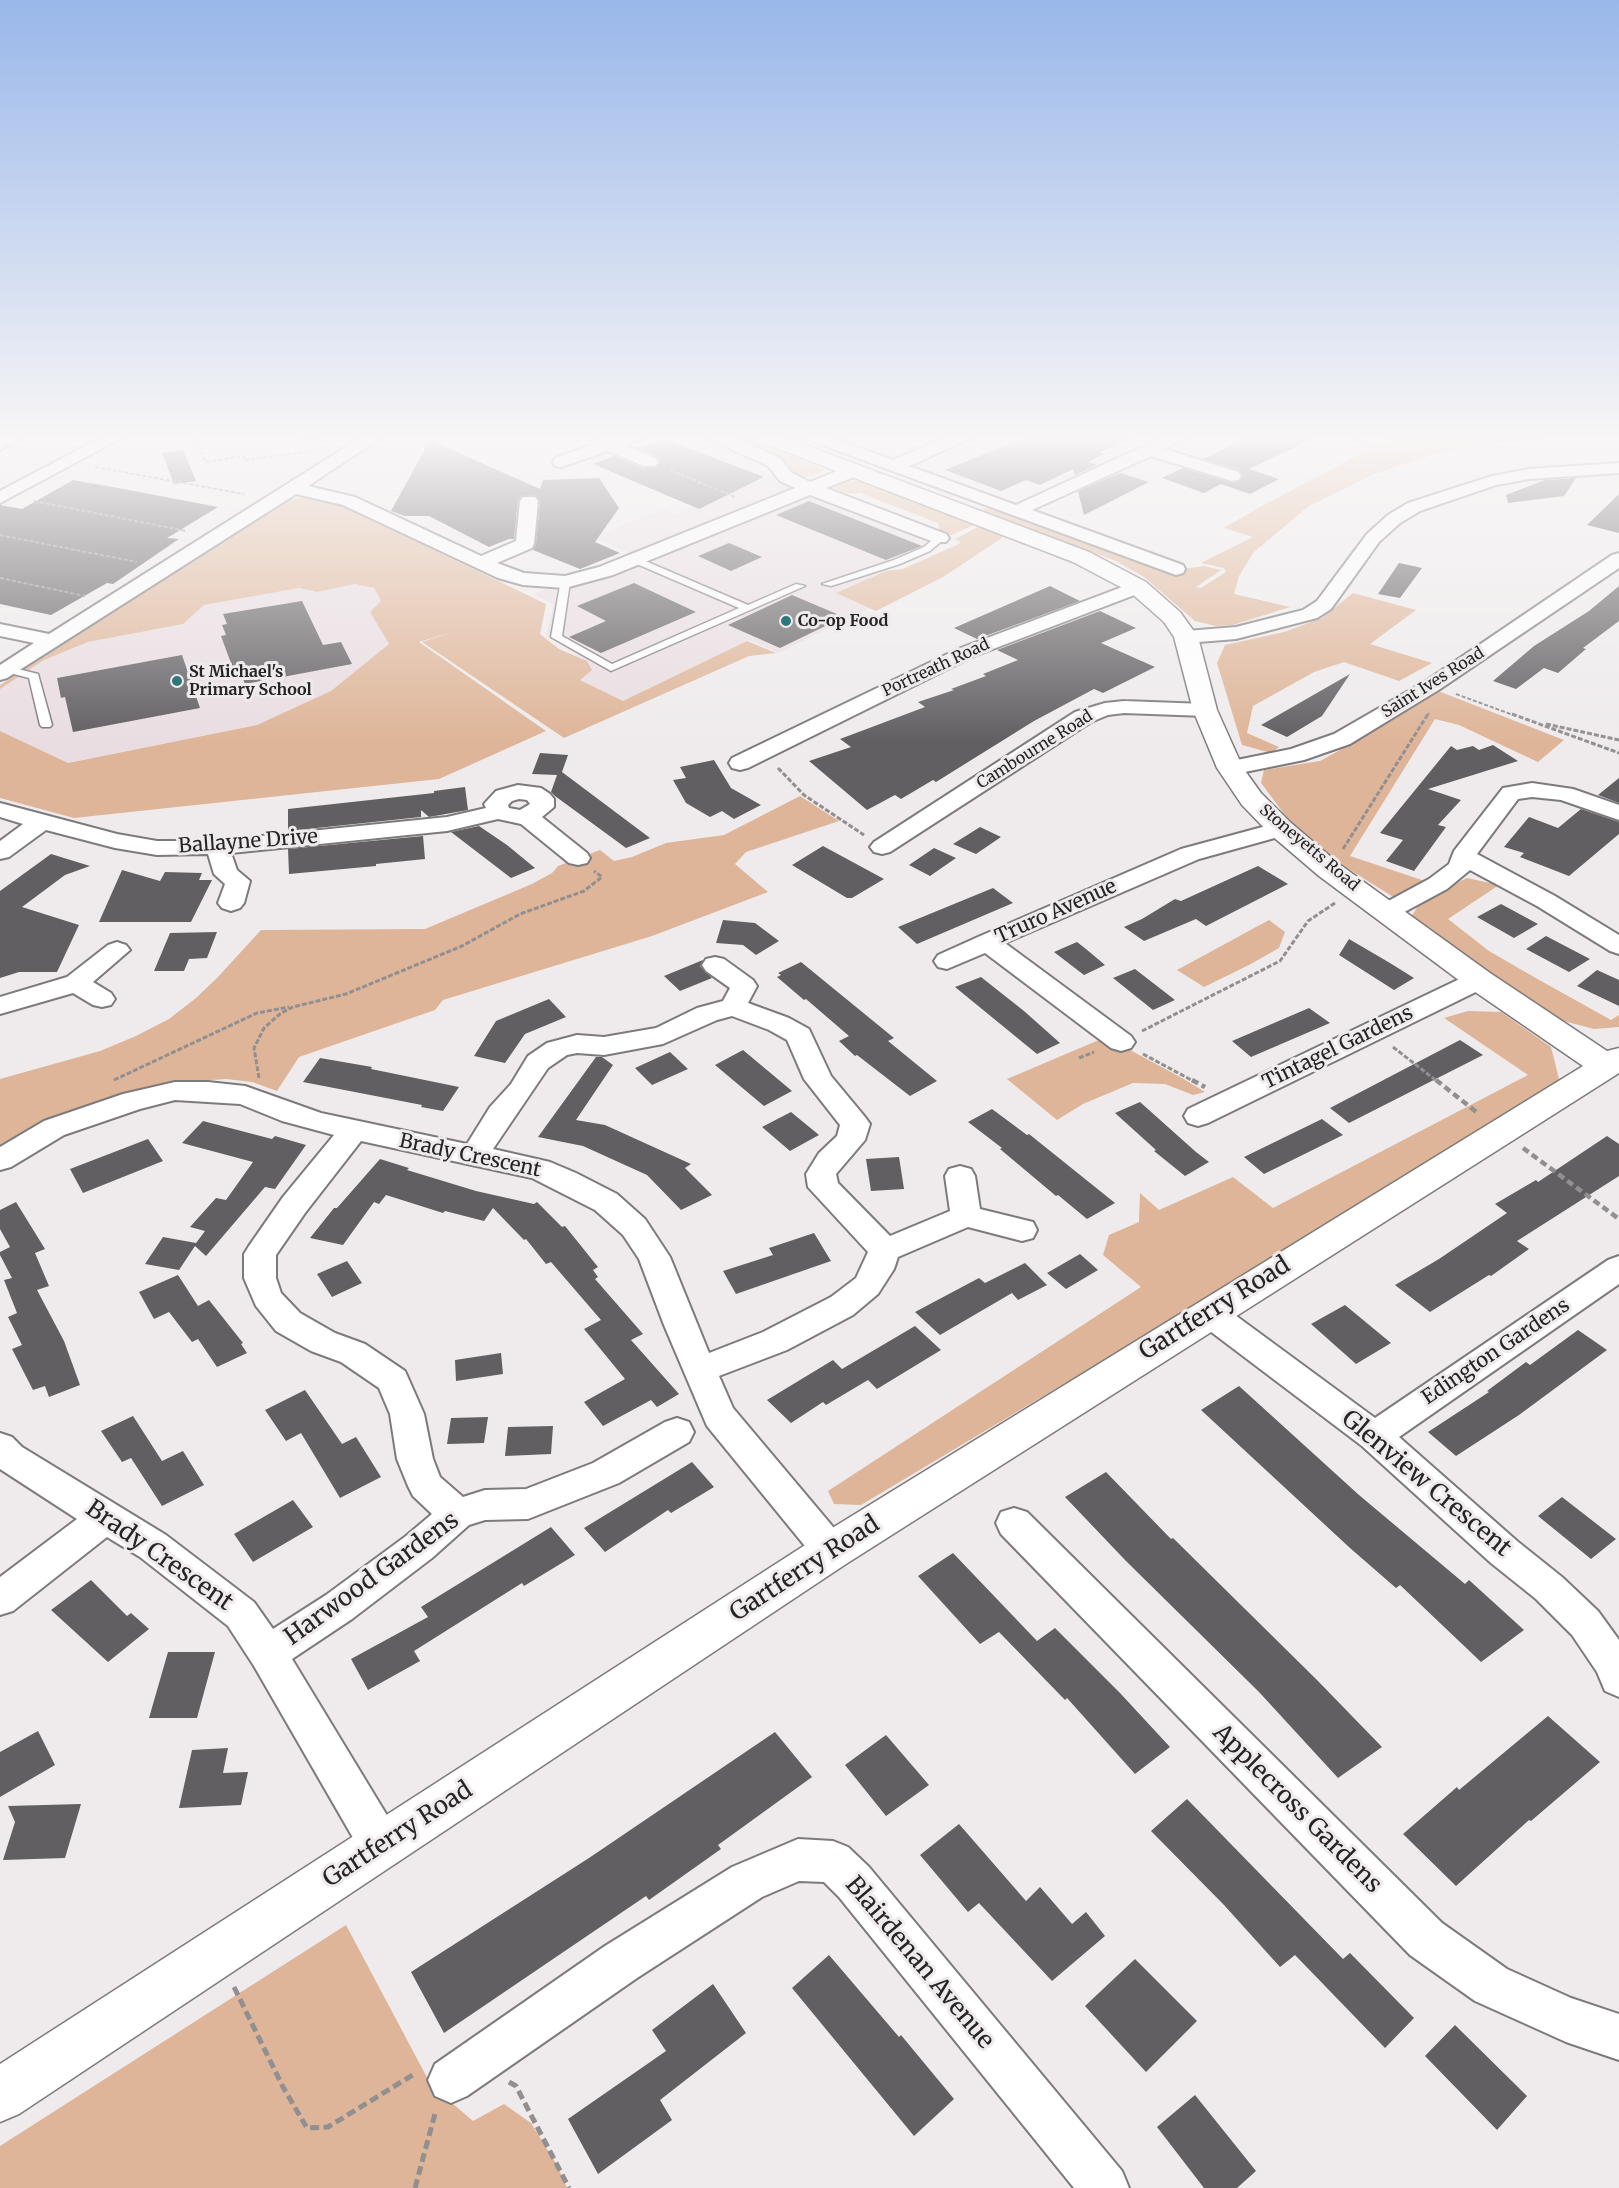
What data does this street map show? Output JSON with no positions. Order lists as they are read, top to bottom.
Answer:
{
  "streets": {
    "street": [
      "Portreath Road",
      "Saint Ives Road",
      "Cambourne Road",
      "Ballayne Drive",
      "Stoneyetts Road",
      "Truro Avenue",
      "Tintagel Gardens",
      "Brady Crescent",
      "Gartferry Road",
      "Edington Gardens",
      "Glenview Crescent",
      "Harwood Gardens",
      "Applecross Gardens",
      "Blairdenan Avenue"
    ]
  },
  "crossings": [
    ["Portreath Road", "Stoneyetts Road"],
    ["Saint Ives Road", "Stoneyetts Road"],
    ["Cambourne Road", "Stoneyetts Road"],
    ["Stoneyetts Road", "Truro Avenue"],
    ["Stoneyetts Road", "Tintagel Gardens"],
    ["Stoneyetts Road", "Gartferry Road"],
    ["Brady Crescent", "Gartferry Road"],
    ["Brady Crescent", "Harwood Gardens"],
    ["Gartferry Road", "Glenview Crescent"],
    ["Edington Gardens", "Glenview Crescent"]
  ],
  "places": ["Co-op Food", "St Michael's Primary School"]
}
